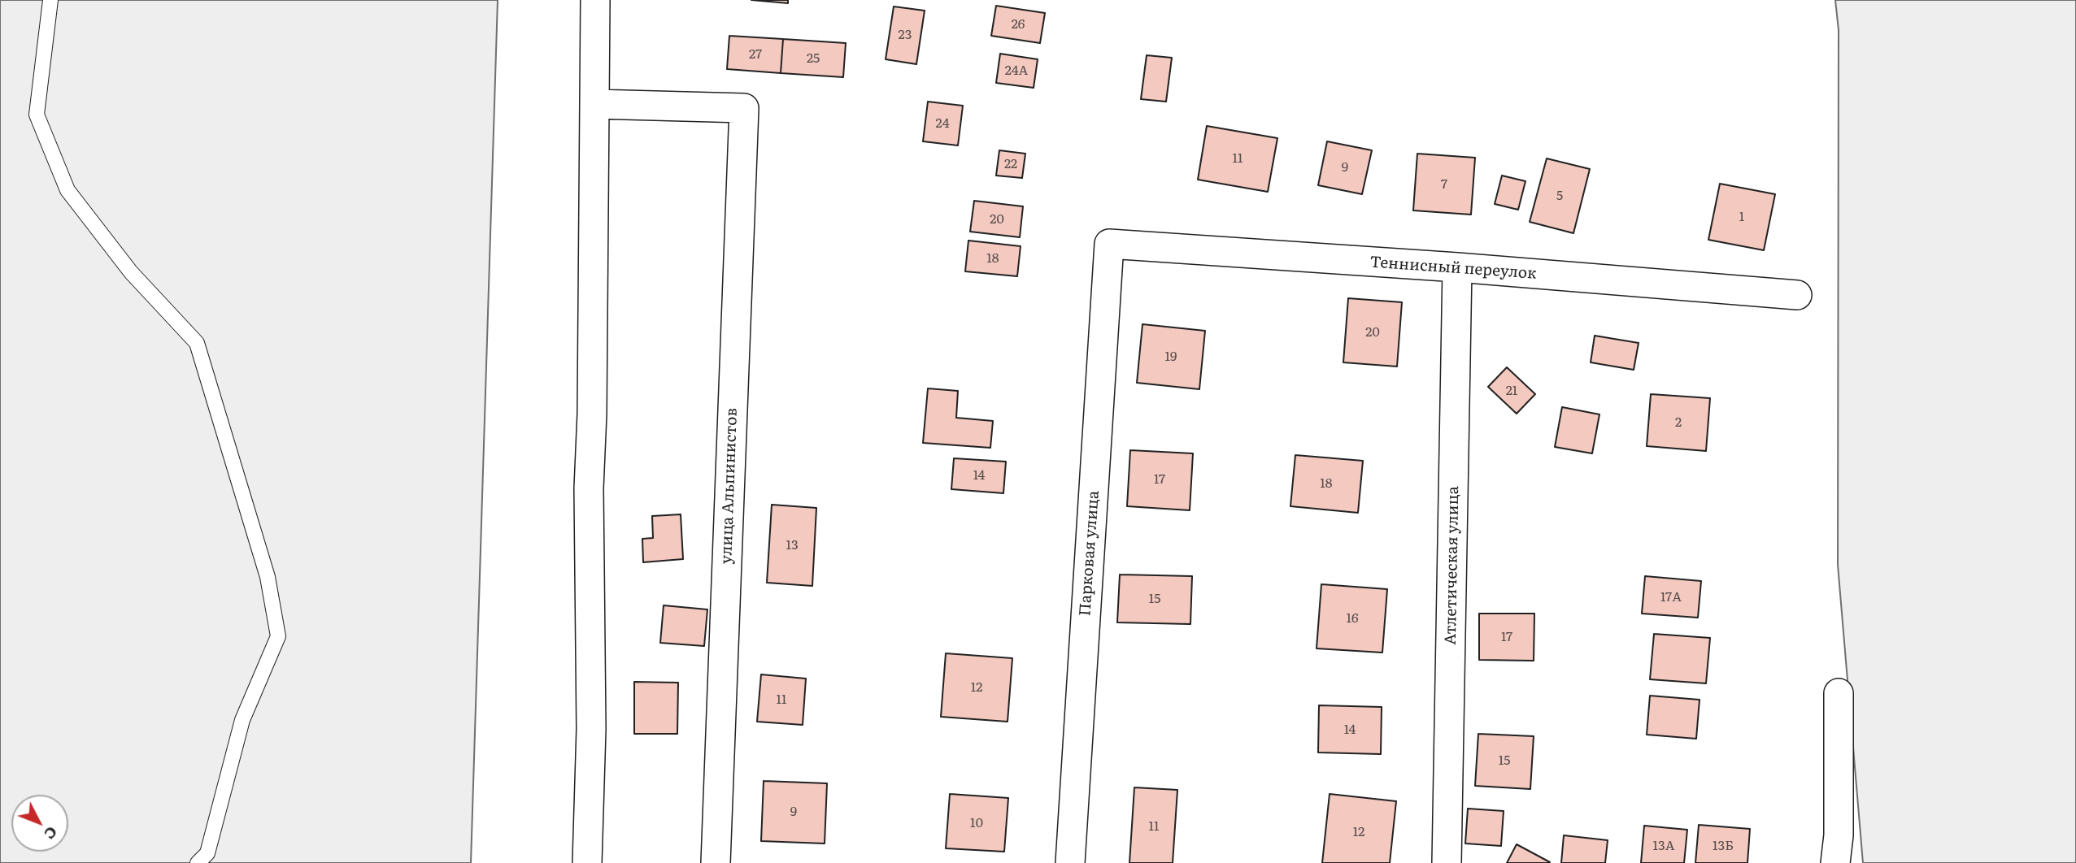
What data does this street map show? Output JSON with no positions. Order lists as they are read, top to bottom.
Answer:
{
  "streets": {
    "street": [
      "Теннисный переулок",
      "улица Альпинистов",
      "Парковая улица",
      "Атлетическая улица"
    ]
  },
  "crossings": [
    ["Теннисный переулок", "Парковая улица"],
    ["Теннисный переулок", "Атлетическая улица"]
  ],
  "house_numbers": [
    "26",
    "23",
    "27",
    "25",
    "24А",
    "24",
    "11",
    "22",
    "9",
    "7",
    "5",
    "1",
    "20",
    "18",
    "20",
    "19",
    "21",
    "2",
    "14",
    "17",
    "18",
    "13",
    "17А",
    "15",
    "16",
    "17",
    "12",
    "11",
    "14",
    "15",
    "9",
    "10",
    "11",
    "12",
    "13А",
    "13Б"
  ],
  "north": "bottom right"
}
